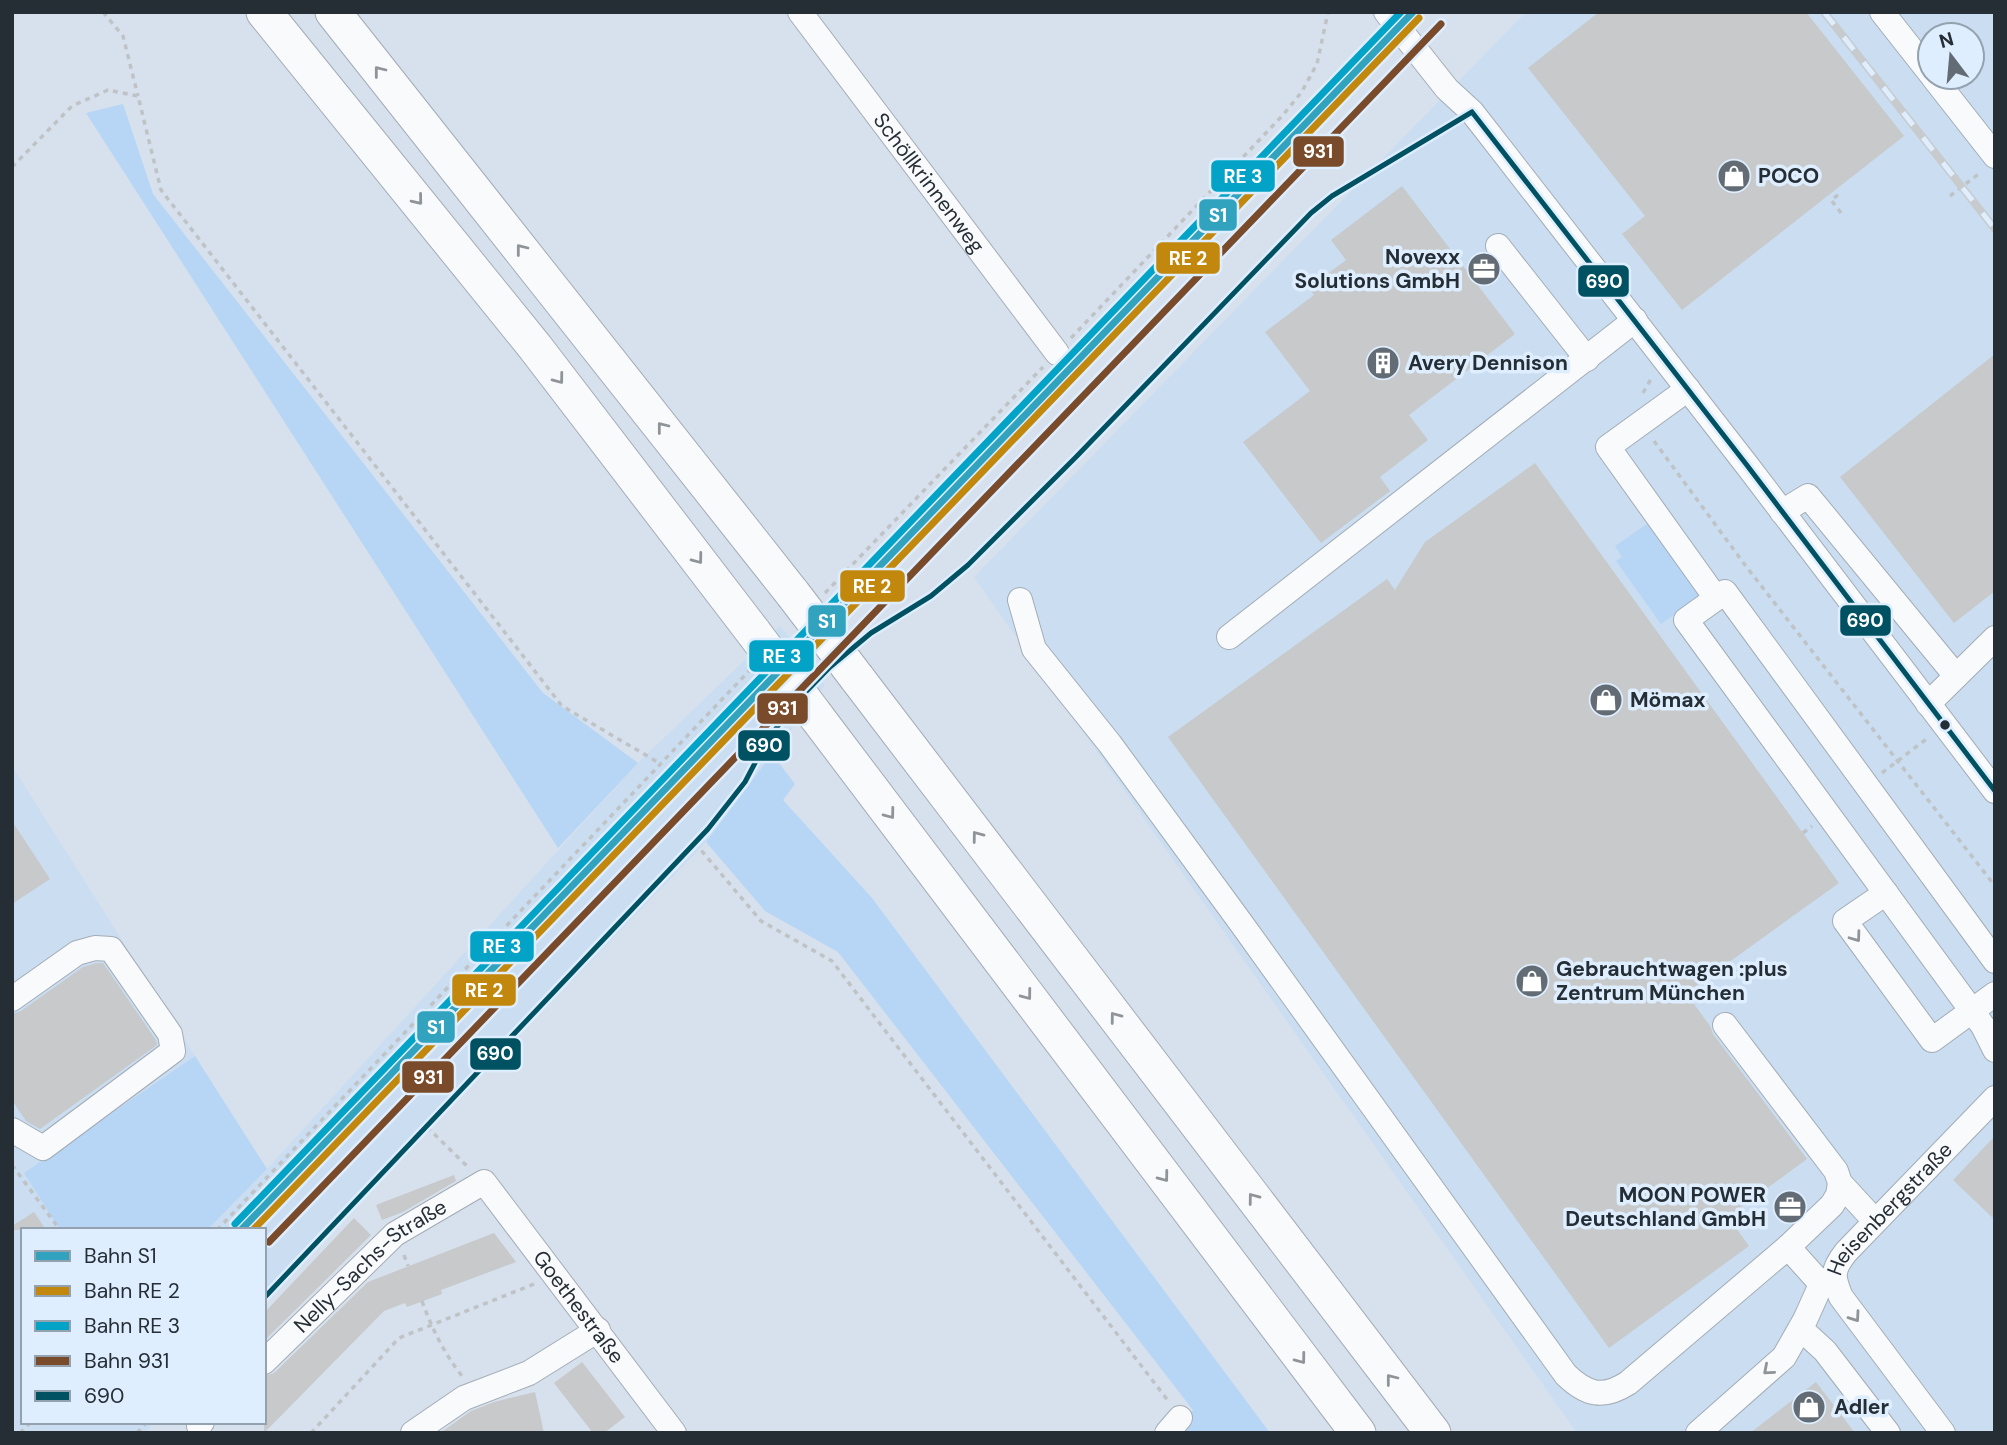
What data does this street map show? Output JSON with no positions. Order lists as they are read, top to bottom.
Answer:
{
  "streets": {
    "street": [
      "Schöllkrinnenweg",
      "Heisenbergstraße",
      "Nelly-Sachs-Straße",
      "Goethestraße"
    ]
  },
  "crossings": [
    ["Nelly-Sachs-Straße", "Goethestraße"]
  ],
  "places": {
    "shop": [
      "POCO",
      "Mömax",
      "Gebrauchtwagen :plus Zentrum München",
      "Adler"
    ],
    "office": ["Novexx Solutions GmbH", "MOON POWER Deutschland GmbH"],
    "building": ["Avery Dennison"]
  },
  "lines": ["rail line S1", "rail line 931", "transit line 690"],
  "legend": [
    "Bahn S1",
    "Bahn RE 2",
    "Bahn RE 3",
    "Bahn 931",
    "690"
  ],
  "north": "top"
}
